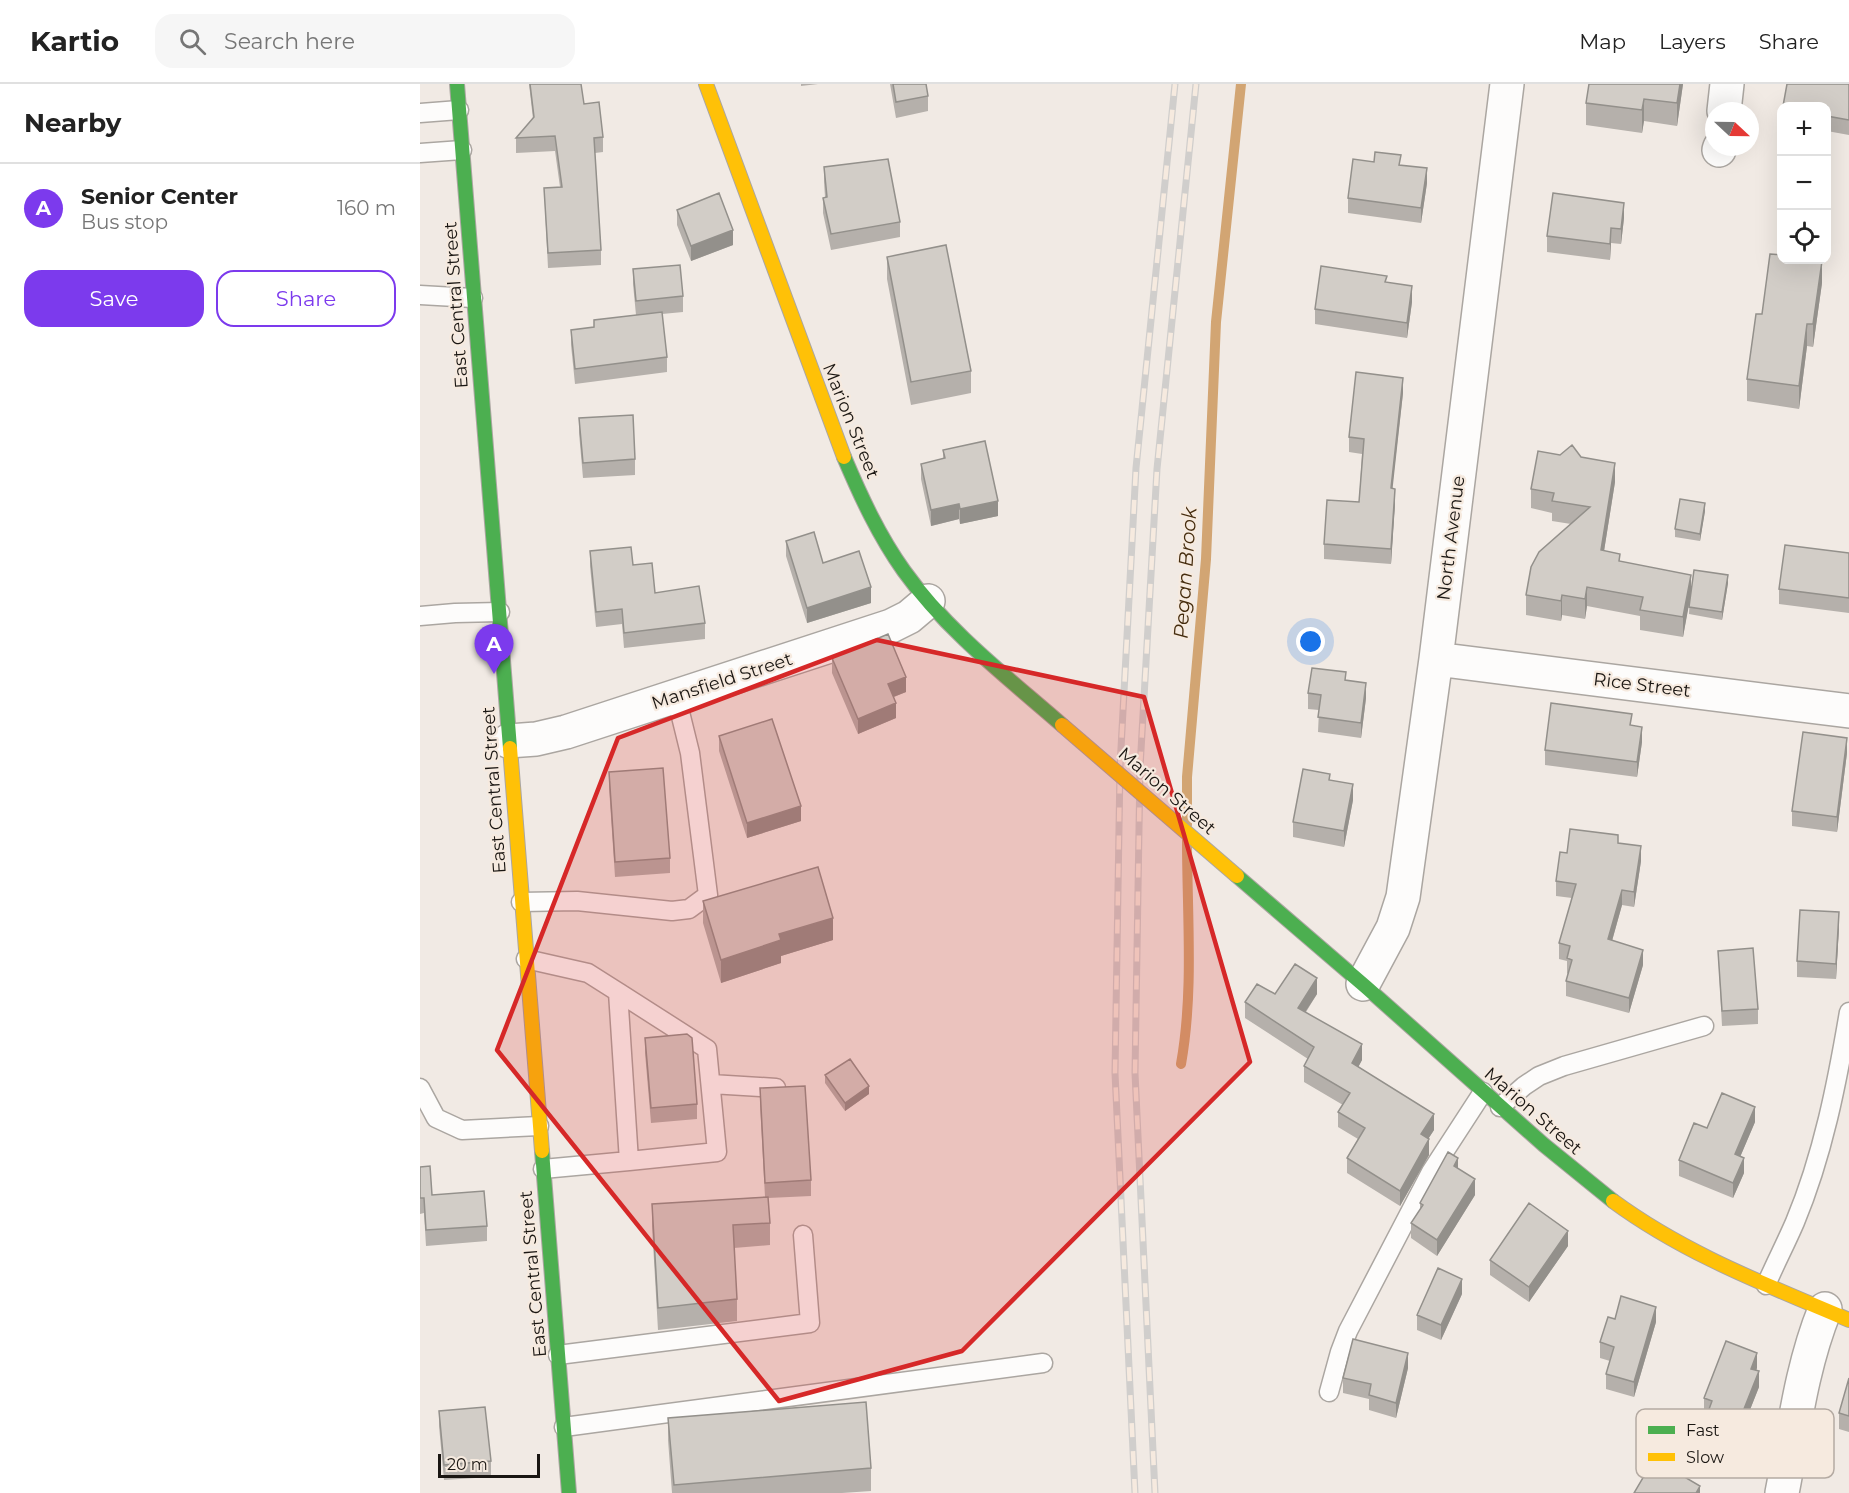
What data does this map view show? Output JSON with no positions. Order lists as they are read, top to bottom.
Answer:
{
  "streets": {
    "street": [
      "East Central Street",
      "Marion Street",
      "North Avenue",
      "Mansfield Street",
      "Rice Street"
    ]
  },
  "crossings": [
    ["East Central Street", "Mansfield Street"],
    ["Marion Street", "North Avenue"],
    ["Marion Street", "Mansfield Street"],
    ["North Avenue", "Rice Street"]
  ],
  "water": ["Pegan Brook"],
  "legend": ["Fast", "Slow"],
  "scale_bar": "20 m",
  "north": "right",
  "page": {
    "header": "Kartio",
    "search": "Search here",
    "nav": ["Map", "Layers", "Share"],
    "heading": "Nearby",
    "map_buttons": ["+", "−"],
    "list": [
      {
        "mark": "A",
        "name": "Senior Center",
        "note": "Bus stop",
        "value": "160 m"
      }
    ],
    "buttons": ["Save", "Share"],
    "pins": "A",
    "scale": "20 m"
  }
}
